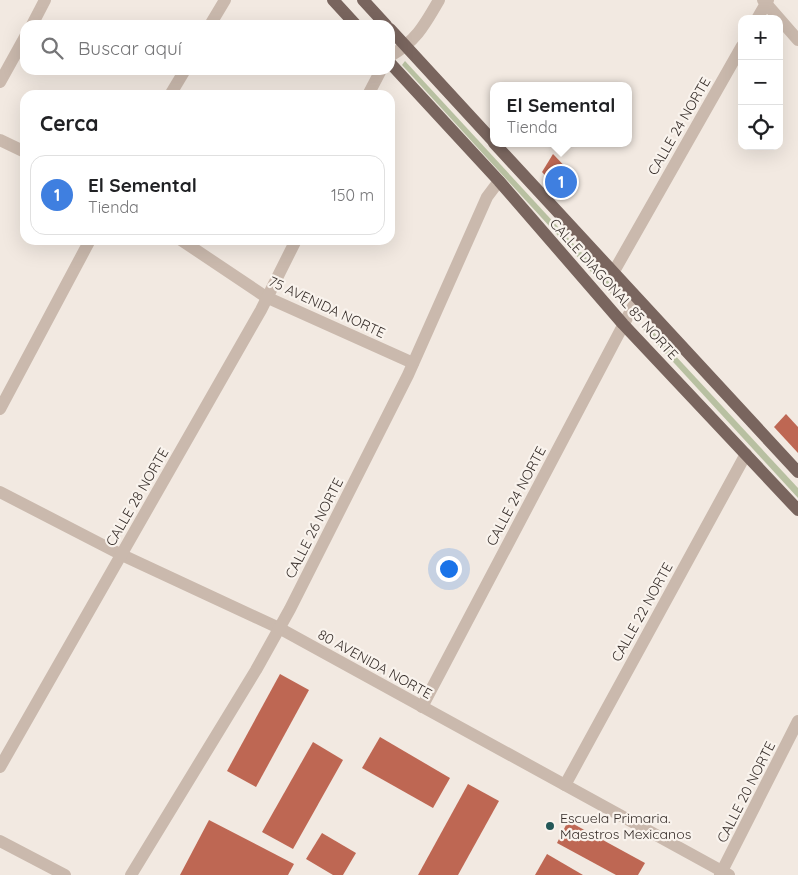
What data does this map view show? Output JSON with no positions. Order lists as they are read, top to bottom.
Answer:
{
  "streets": {
    "main road": ["CALLE DIAGONAL 85 NORTE"],
    "street": [
      "CALLE 24 NORTE",
      "75 AVENIDA NORTE",
      "CALLE 28 NORTE",
      "CALLE 26 NORTE",
      "CALLE 22 NORTE",
      "80 AVENIDA NORTE",
      "CALLE 20 NORTE"
    ]
  },
  "crossings": [
    ["CALLE 24 NORTE", "CALLE DIAGONAL 85 NORTE"],
    ["CALLE 24 NORTE", "80 AVENIDA NORTE"],
    ["CALLE DIAGONAL 85 NORTE", "CALLE 26 NORTE"],
    ["CALLE DIAGONAL 85 NORTE", "CALLE 22 NORTE"],
    ["75 AVENIDA NORTE", "CALLE 28 NORTE"],
    ["75 AVENIDA NORTE", "CALLE 26 NORTE"],
    ["CALLE 28 NORTE", "80 AVENIDA NORTE"],
    ["CALLE 26 NORTE", "80 AVENIDA NORTE"],
    ["CALLE 22 NORTE", "80 AVENIDA NORTE"],
    ["80 AVENIDA NORTE", "CALLE 20 NORTE"]
  ],
  "places": ["Escuela Primaria. Maestros Mexicanos"],
  "page": {
    "map_buttons": ["+", "−"],
    "search": "Buscar aquí",
    "popup": ["El Semental", "Tienda"],
    "heading": "Cerca",
    "list": [
      {
        "mark": "1",
        "name": "El Semental",
        "note": "Tienda",
        "value": "150 m"
      }
    ],
    "pins": "1"
  }
}
